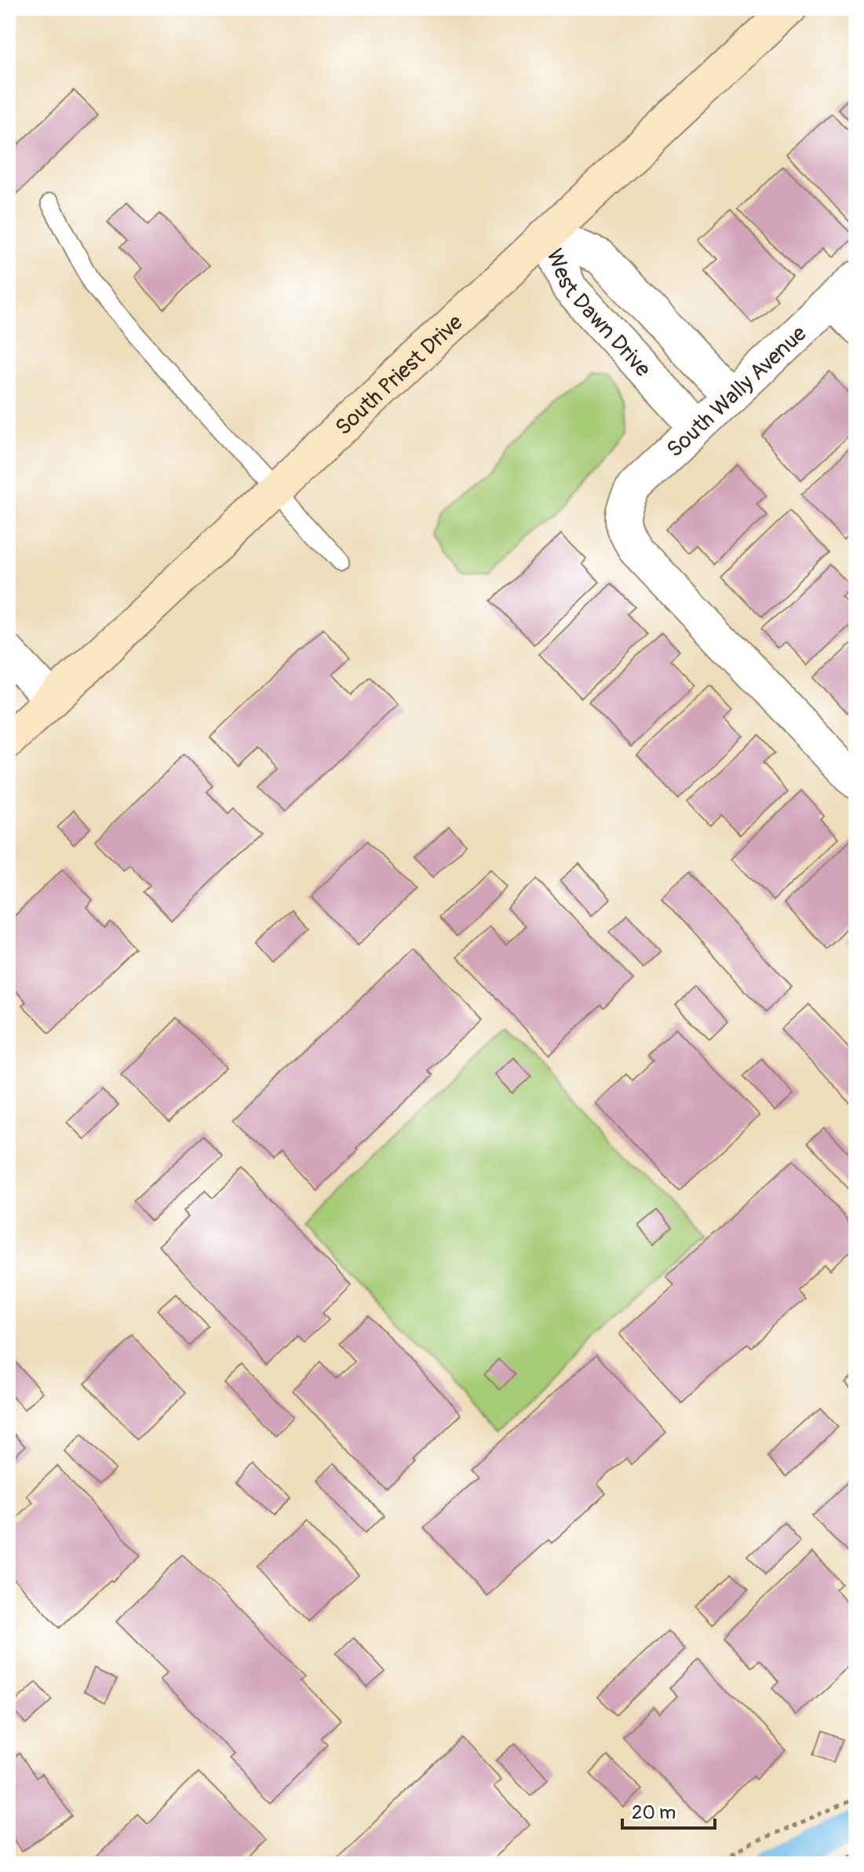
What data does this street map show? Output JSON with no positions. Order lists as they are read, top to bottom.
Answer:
{
  "streets": {
    "main road": ["South Priest Drive"],
    "street": ["West Dawn Drive", "South Wally Avenue"]
  },
  "crossings": [
    ["West Dawn Drive", "South Priest Drive"],
    ["West Dawn Drive", "South Wally Avenue"]
  ],
  "scale_bar": "20 m"
}
